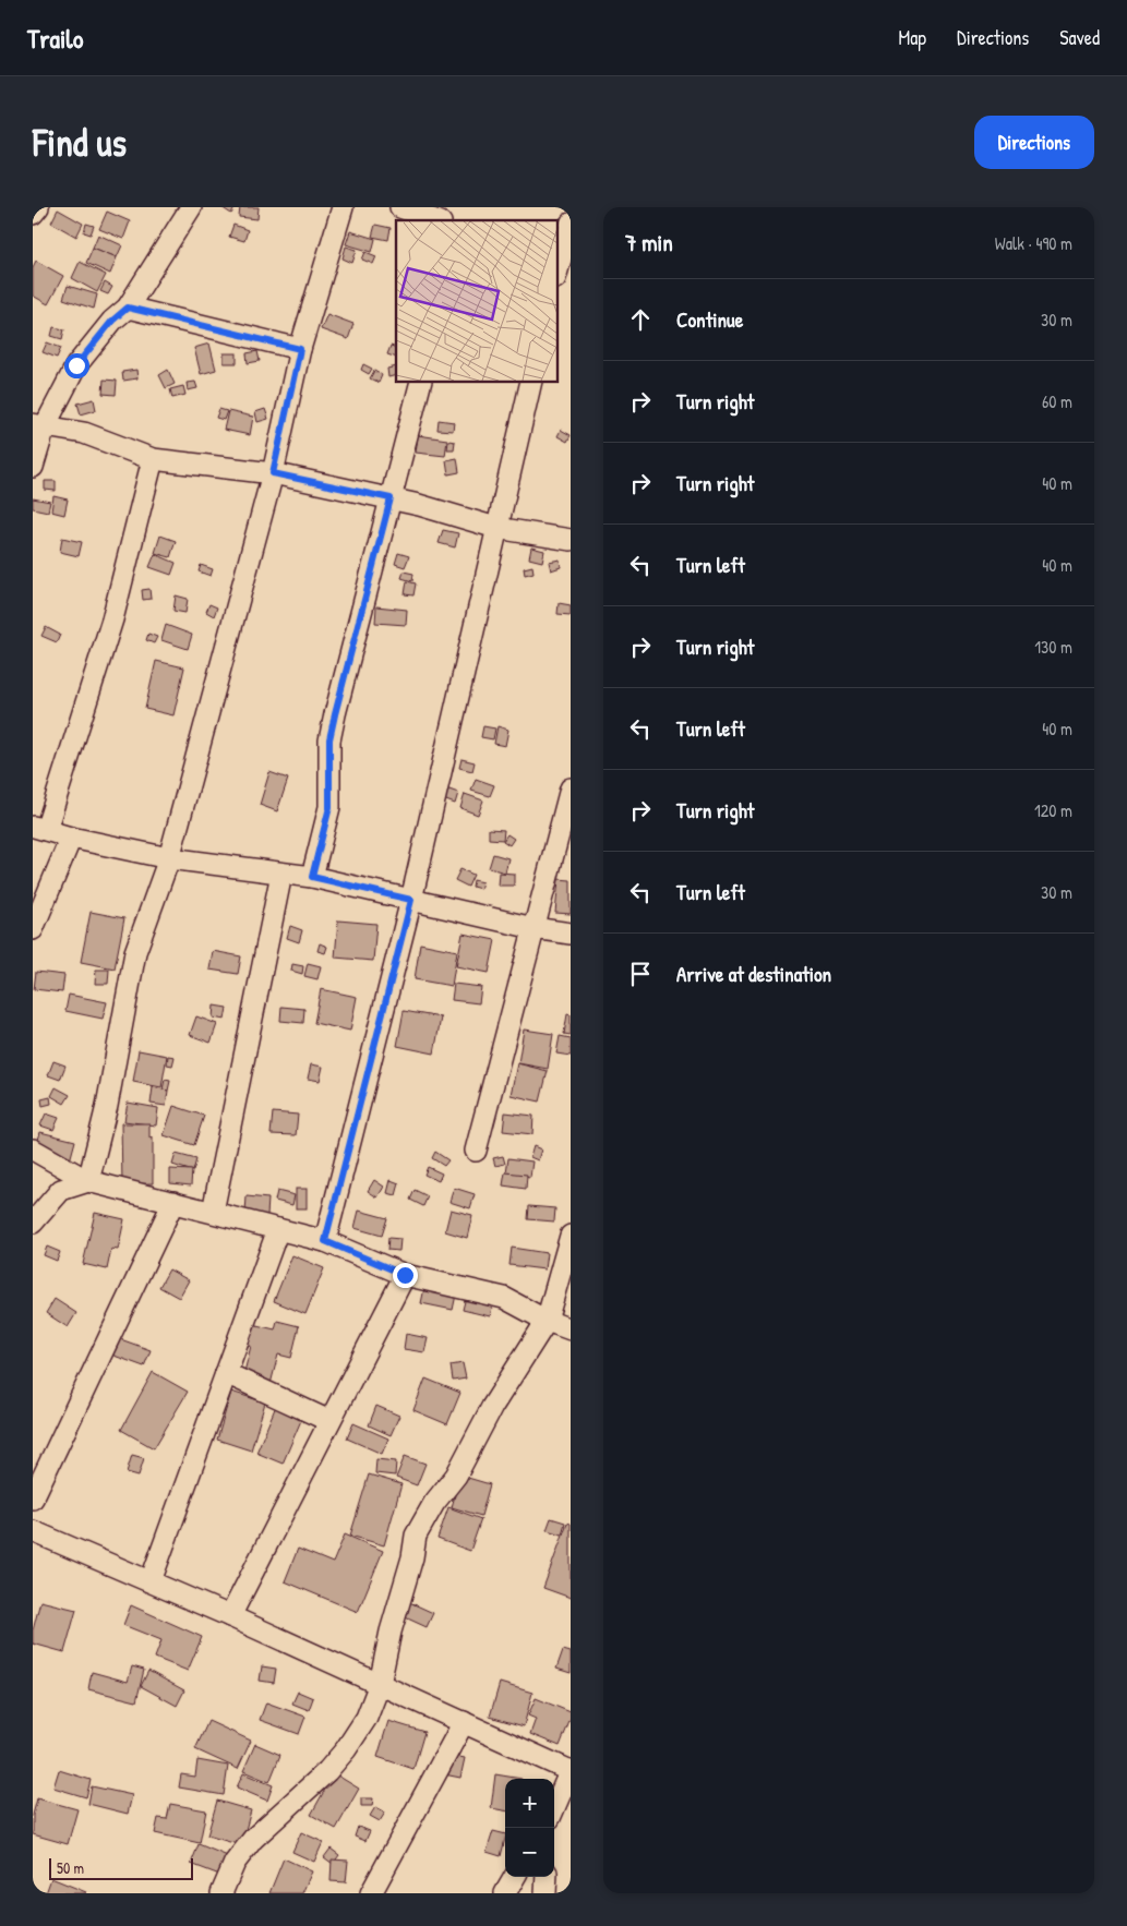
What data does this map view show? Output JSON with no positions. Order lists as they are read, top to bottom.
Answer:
{
  "scale_bar": "50 m",
  "page": {
    "header": "Trailo",
    "nav": ["Map", "Directions", "Saved"],
    "buttons": "Directions",
    "title": "Find us",
    "heading": ["7 min", "Walk · 490 m"],
    "list": [
      ["Continue", "30 m"],
      ["Turn right", "60 m"],
      ["Turn right", "40 m"],
      ["Turn left", "40 m"],
      ["Turn right", "130 m"],
      ["Turn left", "40 m"],
      ["Turn right", "120 m"],
      ["Turn left", "30 m"],
      "Arrive at destination"
    ],
    "map_buttons": ["+", "−"],
    "scale": "50 m"
  }
}
